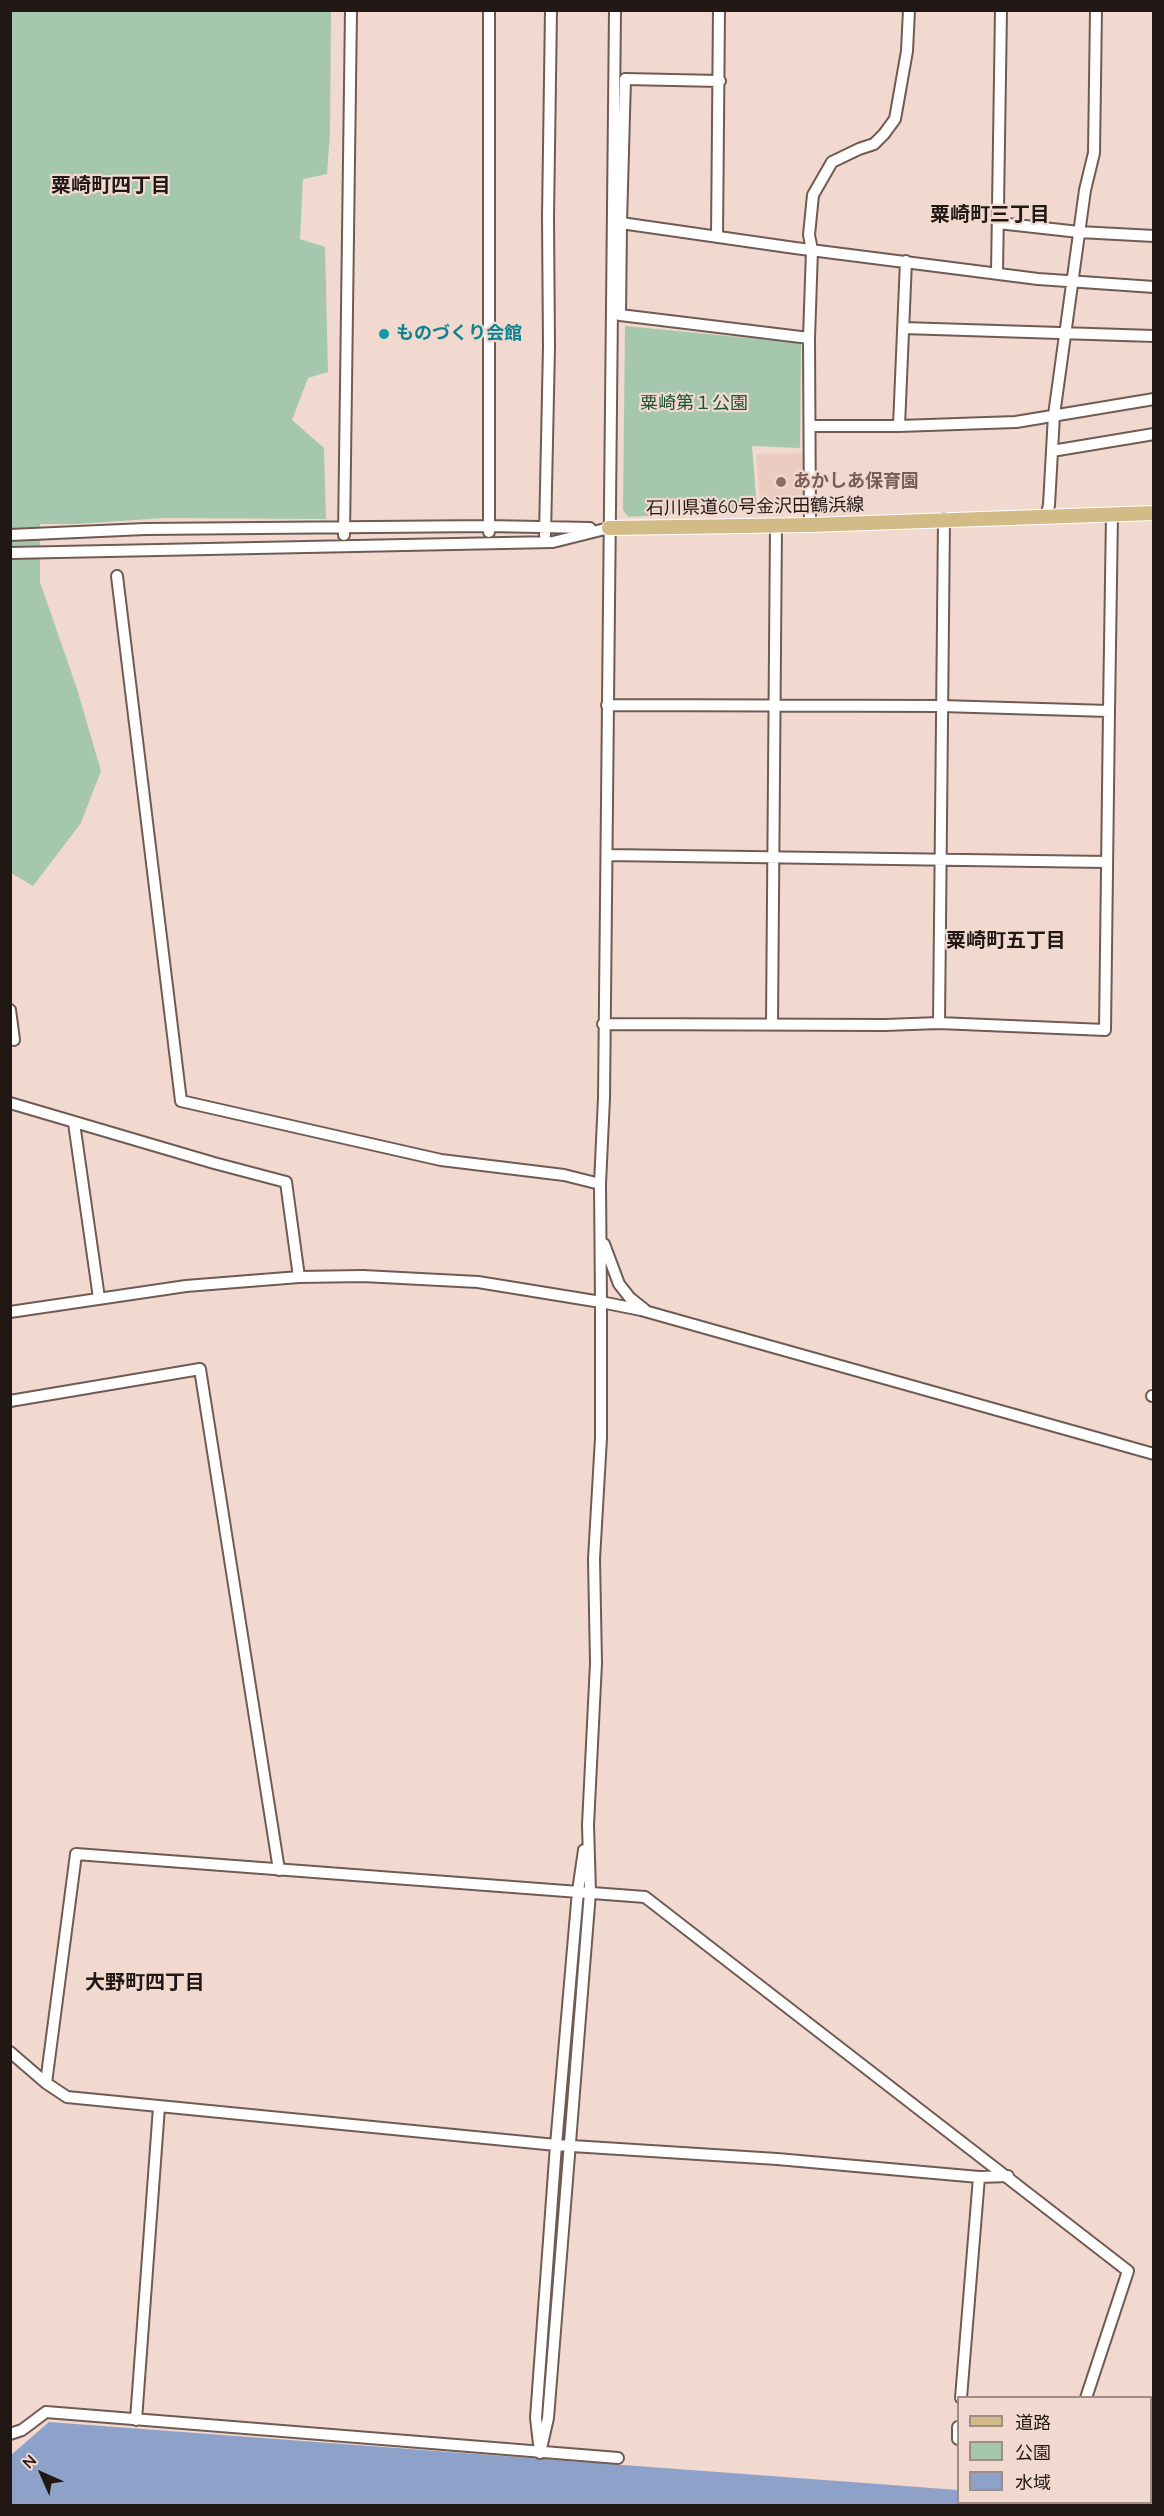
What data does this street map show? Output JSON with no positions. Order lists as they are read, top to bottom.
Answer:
{
  "streets": {
    "main road": ["石川県道60号金沢田鶴浜線"]
  },
  "districts": [
    "粟崎町四丁目",
    "粟崎町三丁目",
    "粟崎町五丁目",
    "大野町四丁目"
  ],
  "parks": ["粟崎第１公園"],
  "places": ["ものづくり会館", "あかしあ保育園"],
  "legend": ["道路", "公園", "水域"],
  "north": "top left"
}
